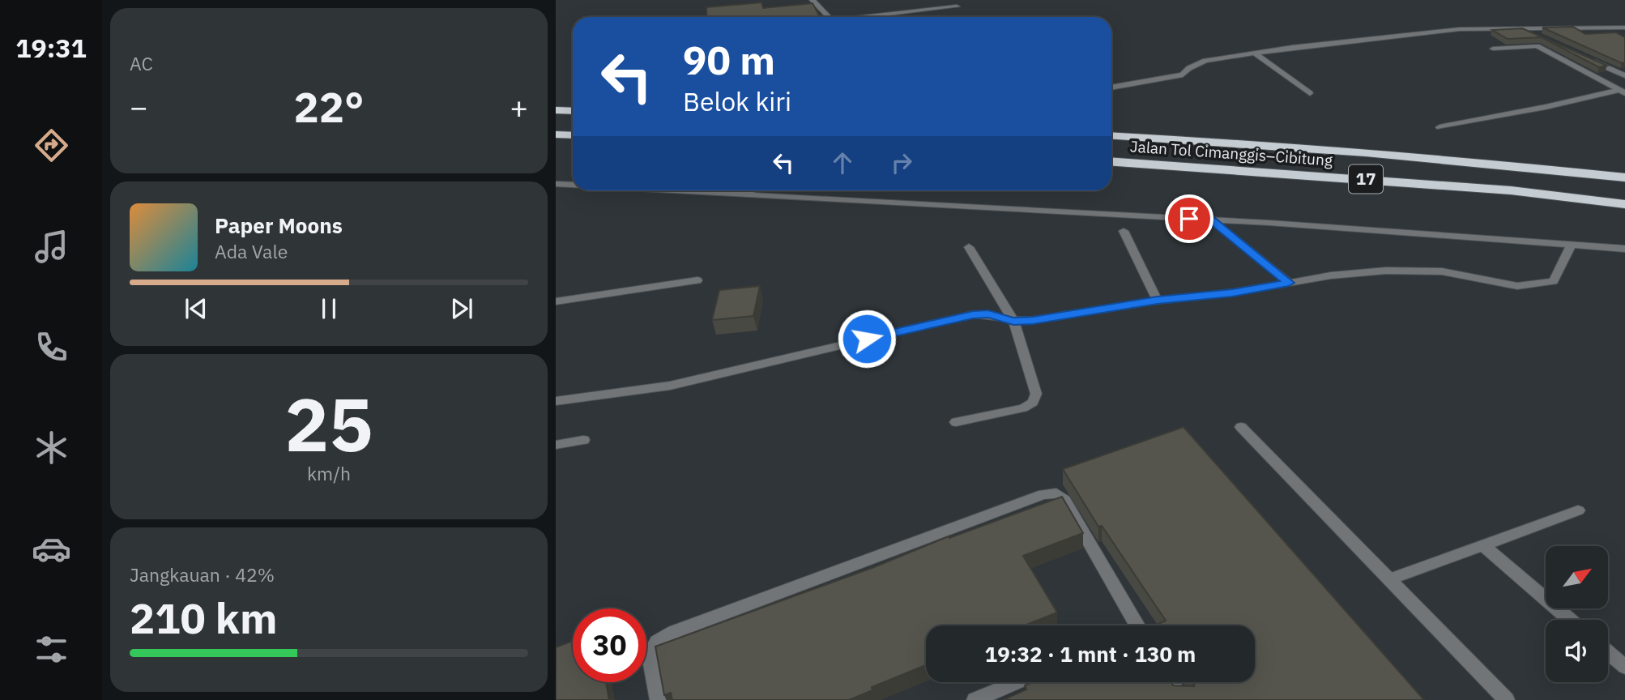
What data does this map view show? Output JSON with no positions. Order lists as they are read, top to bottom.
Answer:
{
  "streets": {
    "highway": ["Jalan Tol Cimanggis–Cibitung", "17"]
  },
  "north": "top right",
  "page": {
    "tabs": "19:31",
    "tile": [
      "AC",
      ["25", "km/h"],
      ["Jangkauan · 42%", "210 km"]
    ],
    "turn": ["90 m", "Belok kiri"],
    "heat": ["−", "22°", "+"],
    "song": ["Paper Moons", "Ada Vale"],
    "limit": "30",
    "trip": "19:32 · 1 mnt · 130 m"
  }
}
